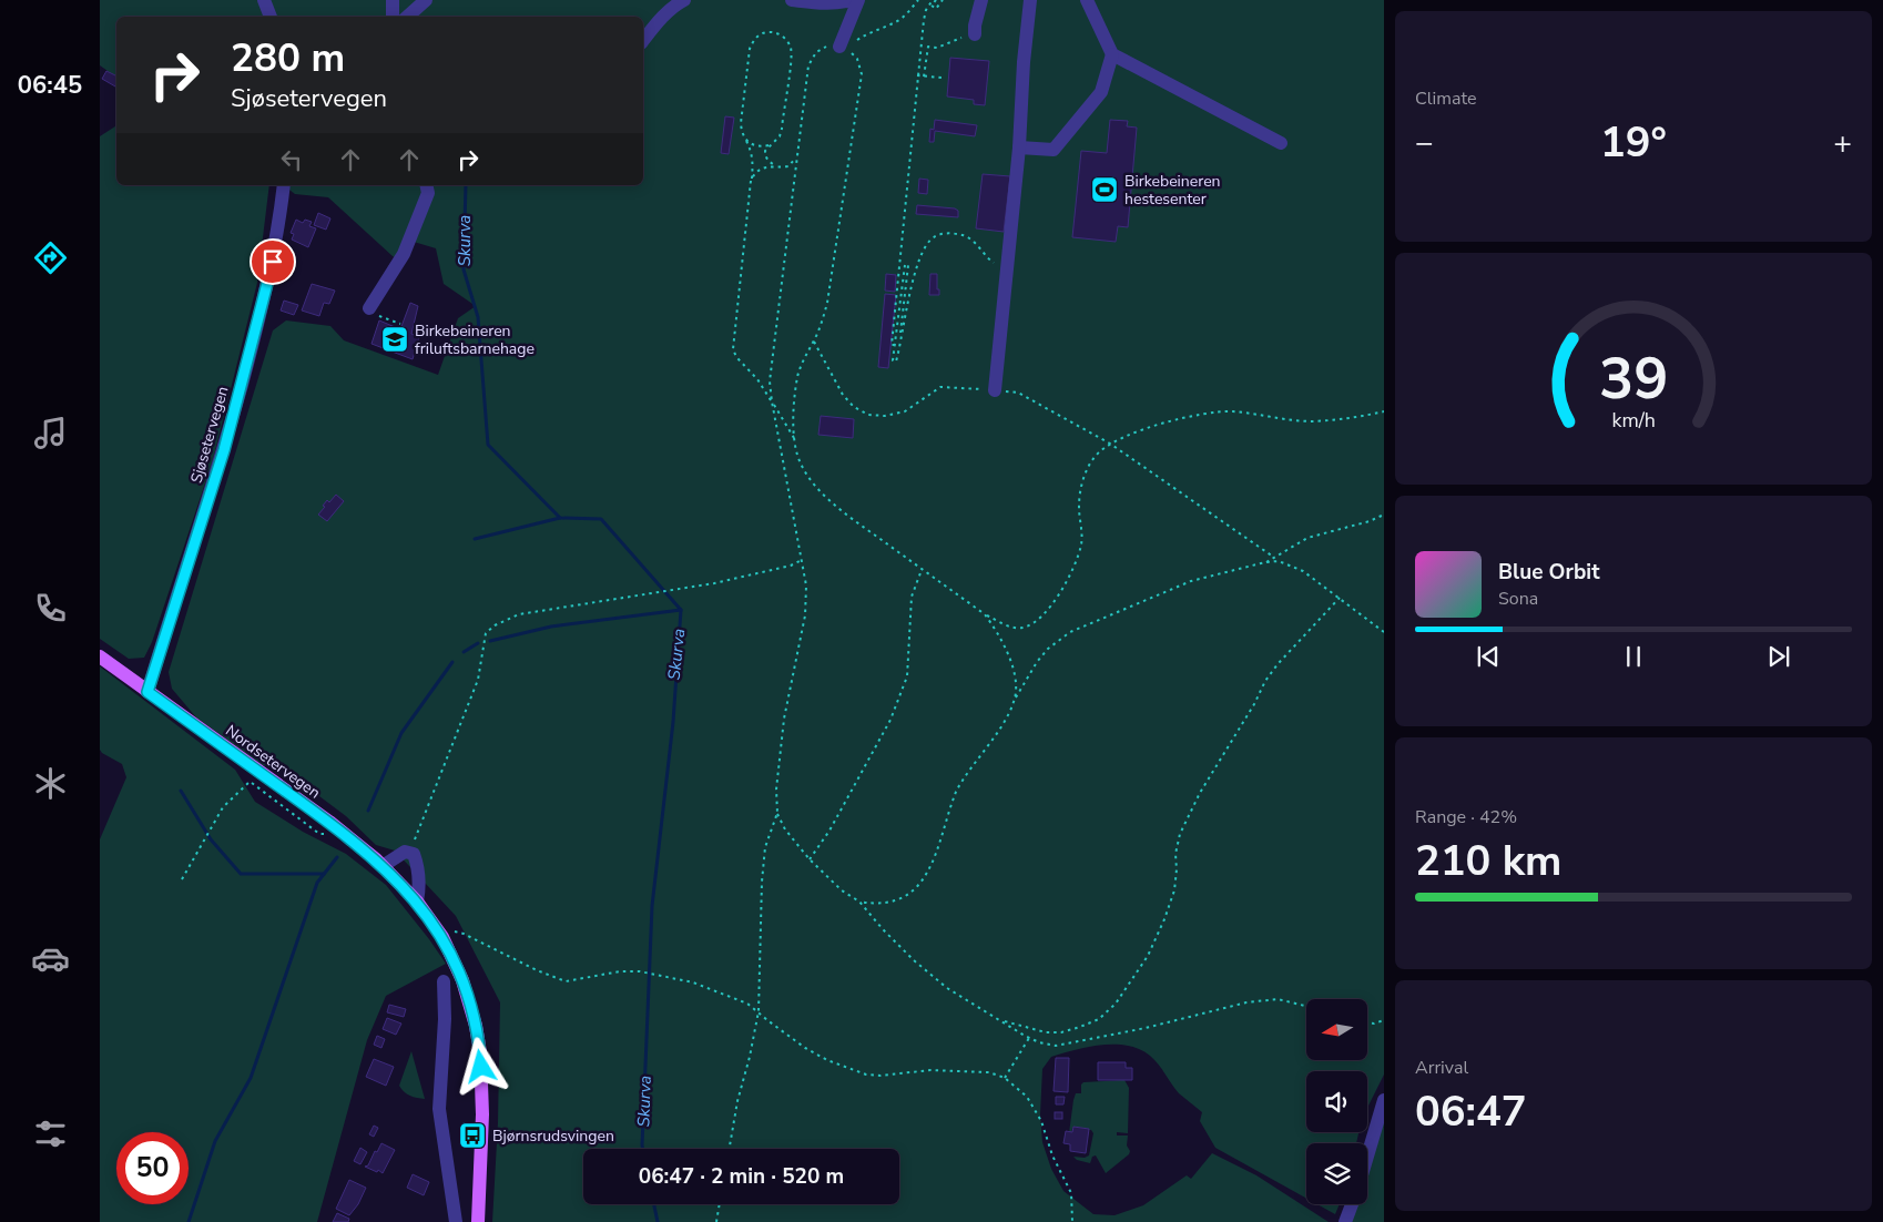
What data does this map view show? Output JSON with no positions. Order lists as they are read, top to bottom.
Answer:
{
  "streets": {
    "main road": ["Nordsetervegen"],
    "street": ["Sjøsetervegen"]
  },
  "crossings": [
    ["Sjøsetervegen", "Nordsetervegen"]
  ],
  "water": ["Skurva"],
  "places": {
    "sports": ["Birkebeineren hestesenter"],
    "school or university": ["Birkebeineren friluftsbarnehage"],
    "bus stop": ["Bjørnsrudsvingen"]
  },
  "north": "left",
  "page": {
    "tabs": "06:45",
    "tile": [
      "Climate",
      ["Range · 42%", "210 km"],
      ["Arrival", "06:47"]
    ],
    "turn": ["280 m", "Sjøsetervegen"],
    "heat": ["−", "19°", "+"],
    "song": ["Blue Orbit", "Sona"],
    "limit": "50",
    "trip": "06:47 · 2 min · 520 m",
    "gauge": ["39", "km/h"]
  }
}
